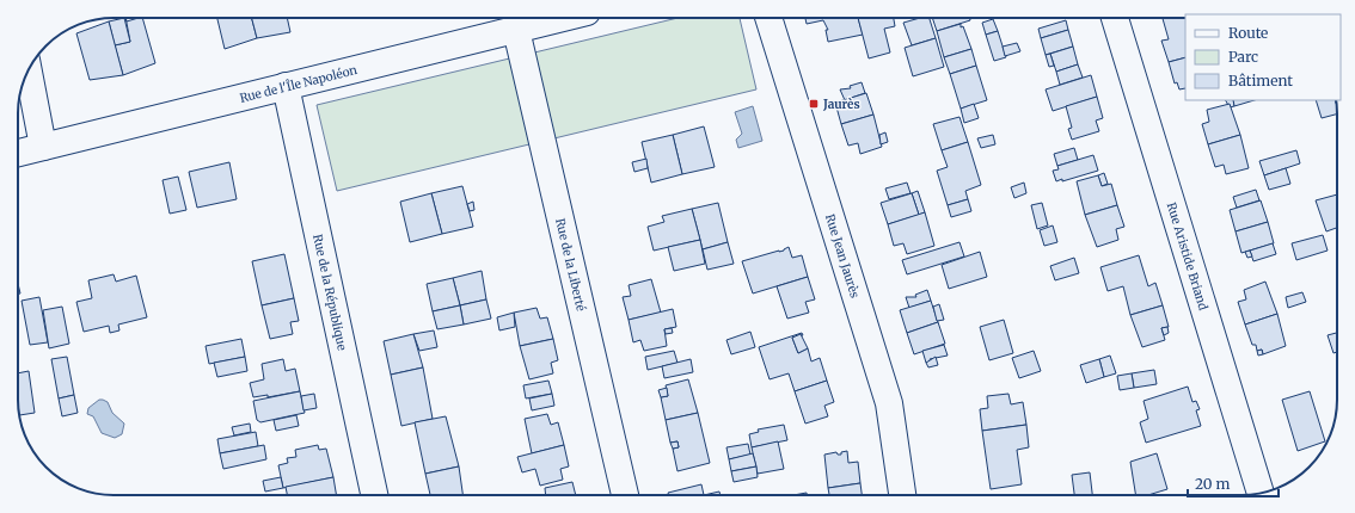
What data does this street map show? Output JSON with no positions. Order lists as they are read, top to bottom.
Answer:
{
  "streets": {
    "street": [
      "Rue de l'Île Napoléon",
      "Rue Jean Jaurès",
      "Rue Aristide Briand",
      "Rue de la Liberté",
      "Rue de la République"
    ]
  },
  "crossings": [
    ["Rue de l'Île Napoléon", "Rue de la Liberté"],
    ["Rue de l'Île Napoléon", "Rue de la République"]
  ],
  "places": {
    "transit": ["Jaurès"]
  },
  "legend": ["Route", "Parc", "Bâtiment"],
  "scale_bar": "20 m"
}
